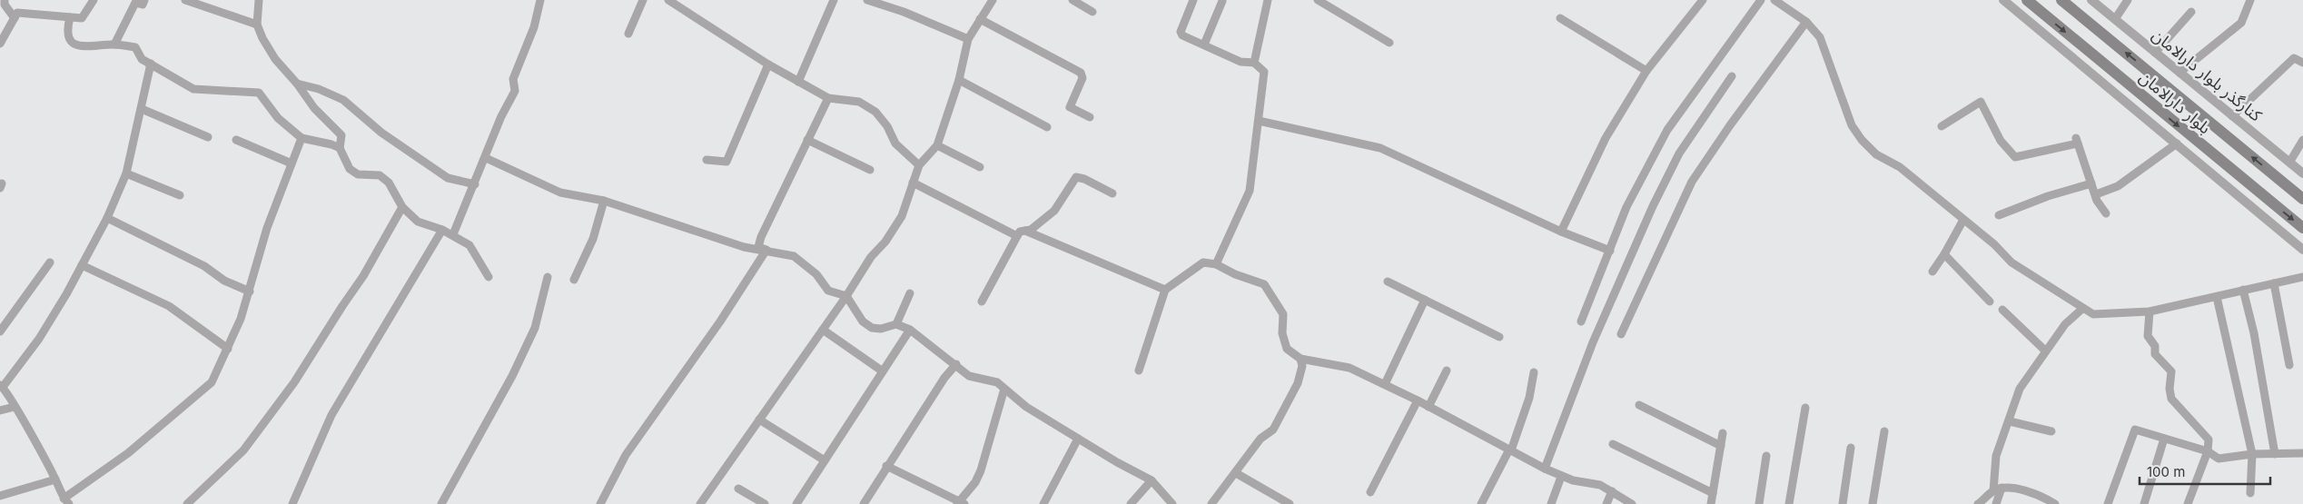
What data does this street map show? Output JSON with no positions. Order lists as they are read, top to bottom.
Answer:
{
  "streets": {
    "main road": ["بلوار دارالامان"],
    "street": ["کنارگذر بلوار دارالامان"]
  },
  "scale_bar": "100 m"
}
